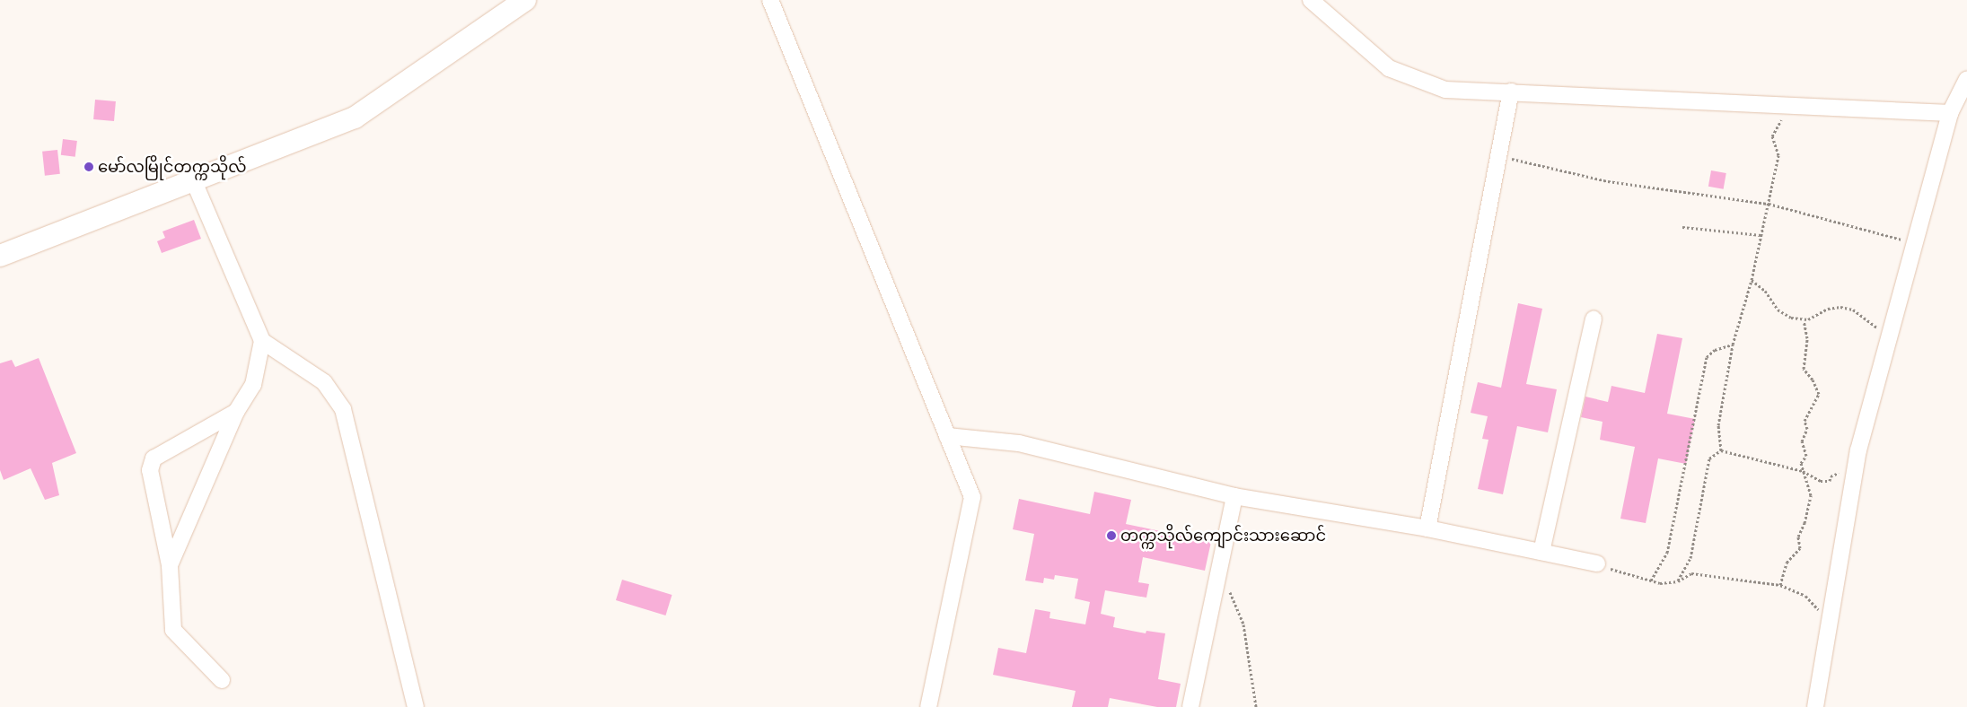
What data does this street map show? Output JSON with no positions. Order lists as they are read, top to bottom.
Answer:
{
  "places": ["မော်လမြိုင်တက္ကသိုလ်", "တက္ကသိုလ်ကျောင်းသားဆောင်"]
}
